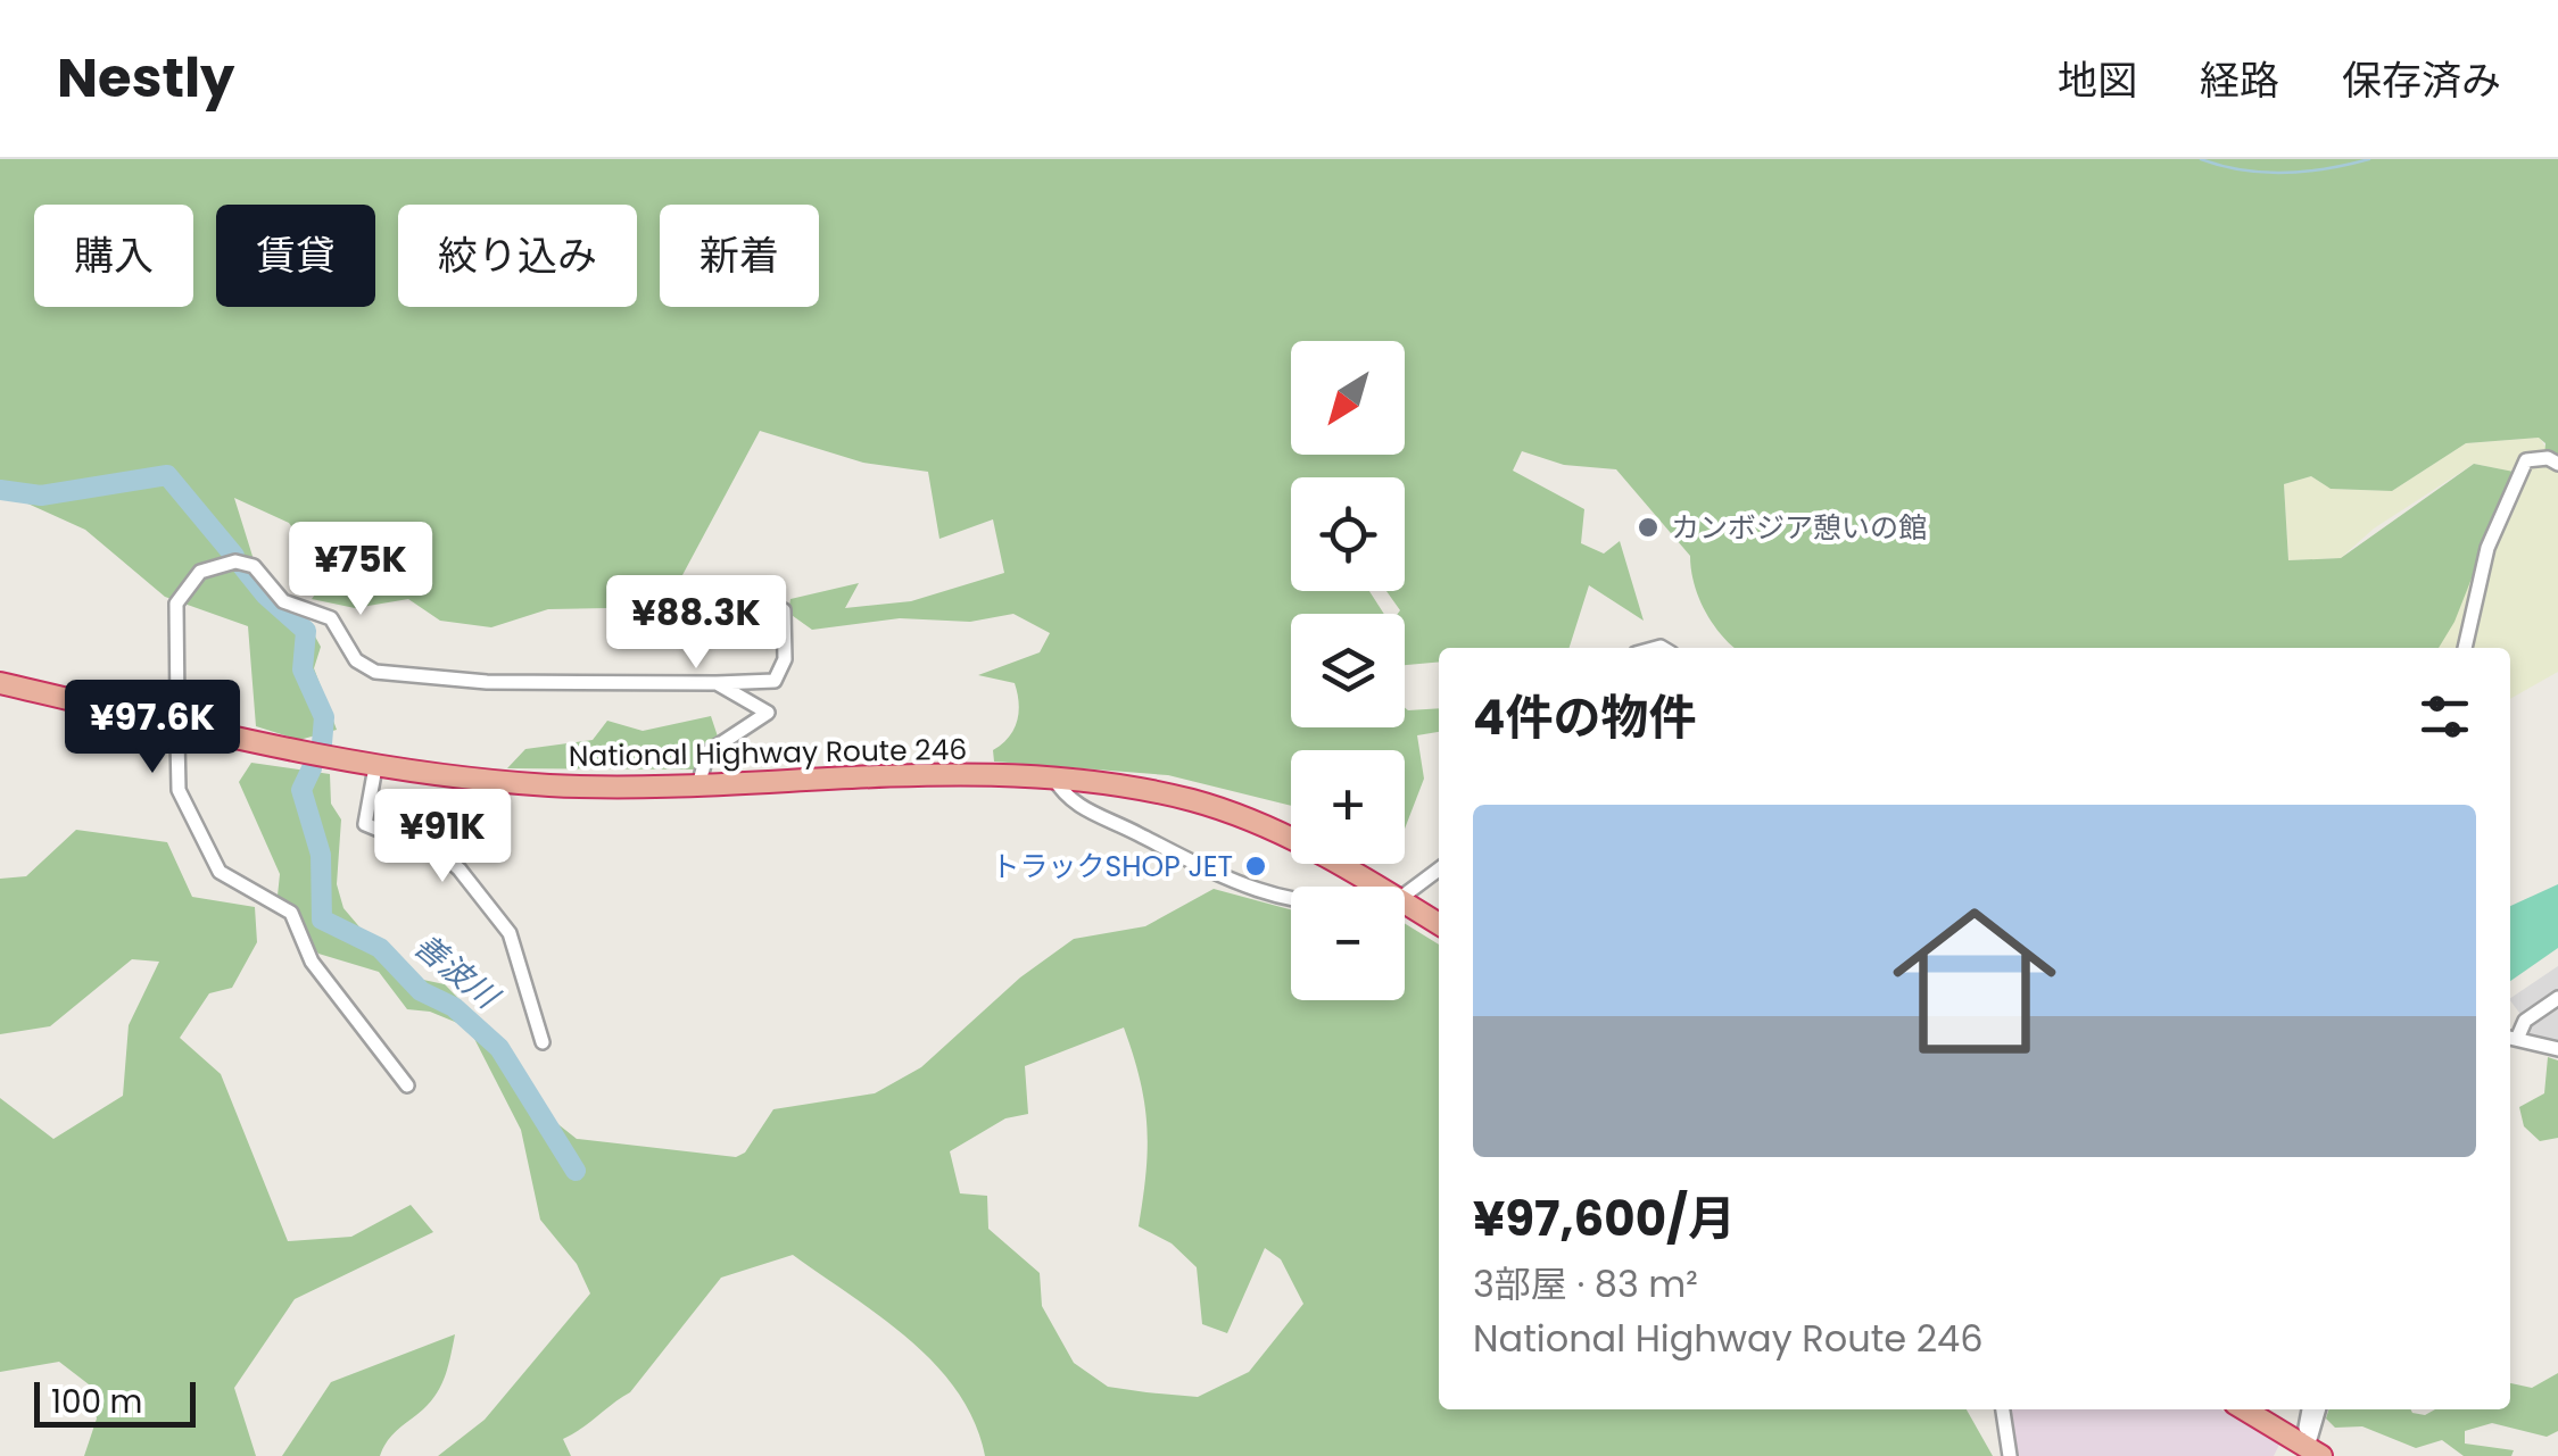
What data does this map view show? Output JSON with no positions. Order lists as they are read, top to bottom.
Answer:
{
  "streets": {
    "highway": ["National Highway Route 246"]
  },
  "water": ["善波川"],
  "places": ["カンボジア憩いの館", "トラックSHOP JET"],
  "scale_bar": "100 m",
  "north": "bottom left",
  "page": {
    "header": "Nestly",
    "nav": ["地図", "経路", "保存済み"],
    "chip": [
      "購入",
      "賃貸",
      "絞り込み",
      "新着"
    ],
    "map_buttons": ["+", "−"],
    "price": [
      "¥75K",
      "¥88.3K",
      "¥97.6K",
      "¥91K"
    ],
    "heading": "4件の物件",
    "list": [
      {
        "name": "¥97,600/月",
        "note": "3部屋 · 83 m² · National Highway Route 246"
      }
    ],
    "scale": "100 m"
  }
}
